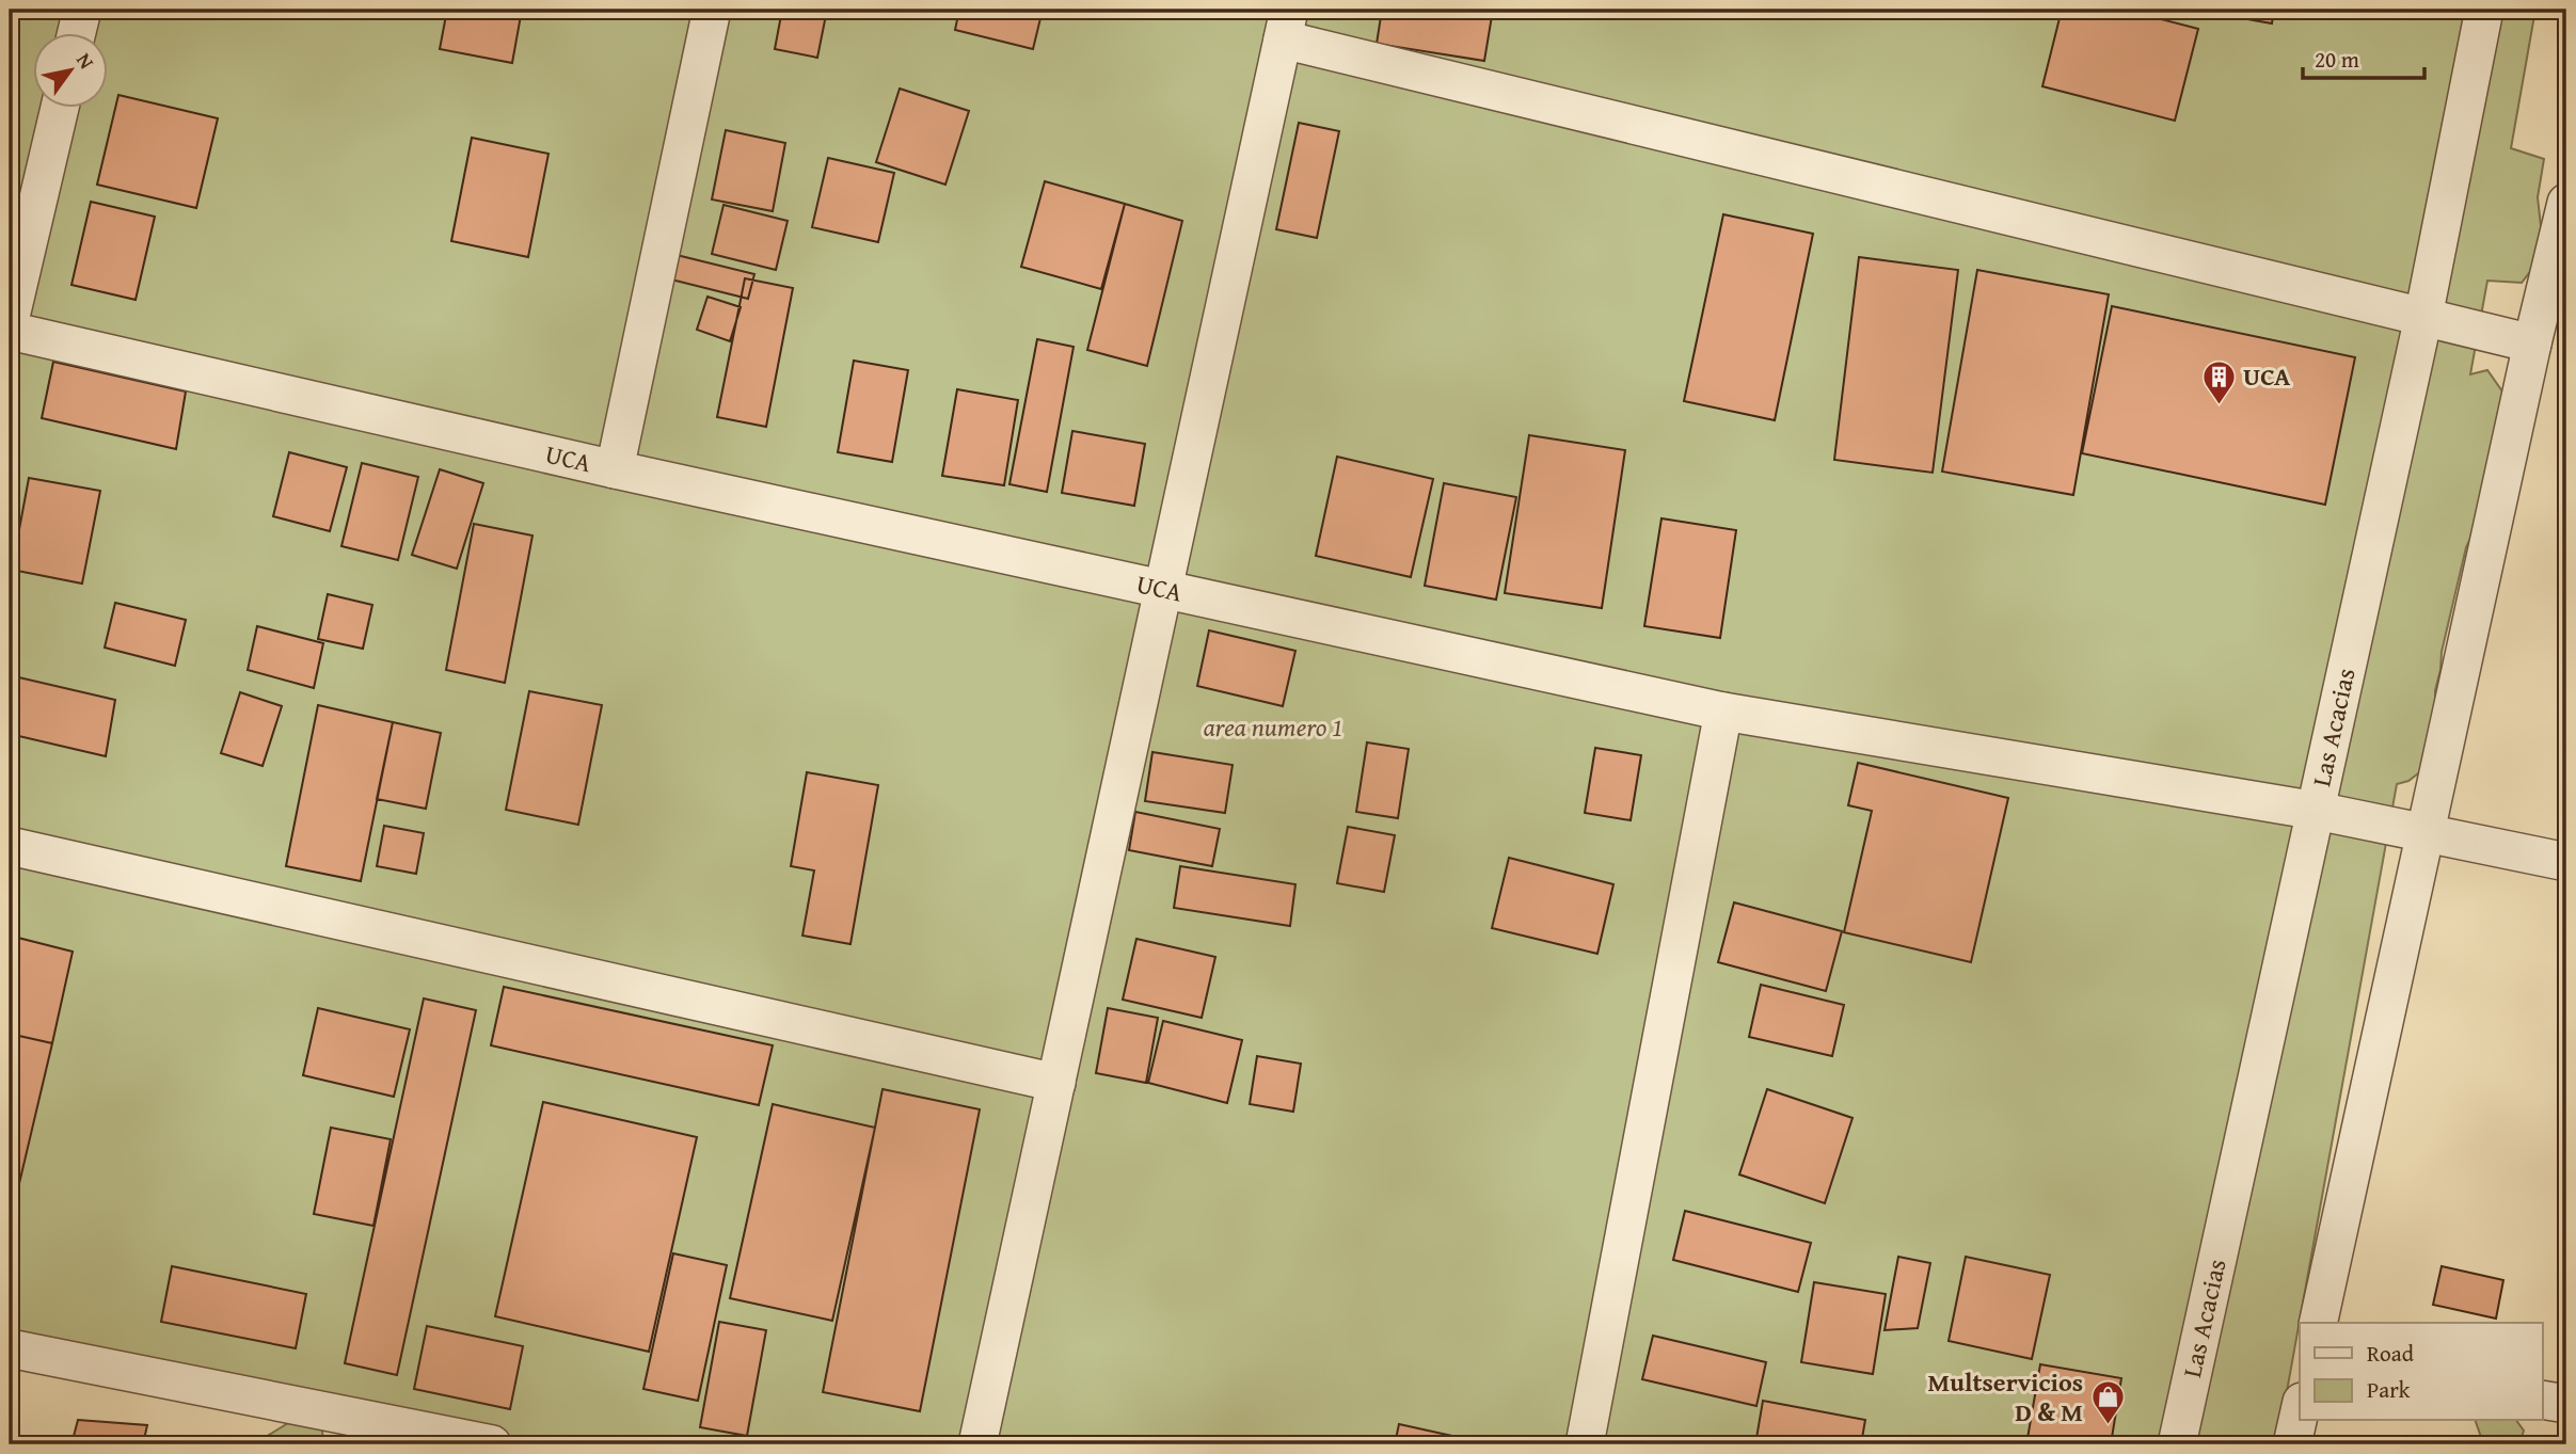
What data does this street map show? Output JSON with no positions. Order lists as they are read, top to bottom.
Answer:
{
  "streets": {
    "street": ["UCA", "Las Acacias"]
  },
  "crossings": [
    ["UCA", "Las Acacias"]
  ],
  "parks": ["area numero 1"],
  "places": {
    "building": ["UCA"],
    "shop": ["Multservicios D & M"]
  },
  "legend": ["Road", "Park"],
  "scale_bar": "20 m",
  "north": "top right"
}
